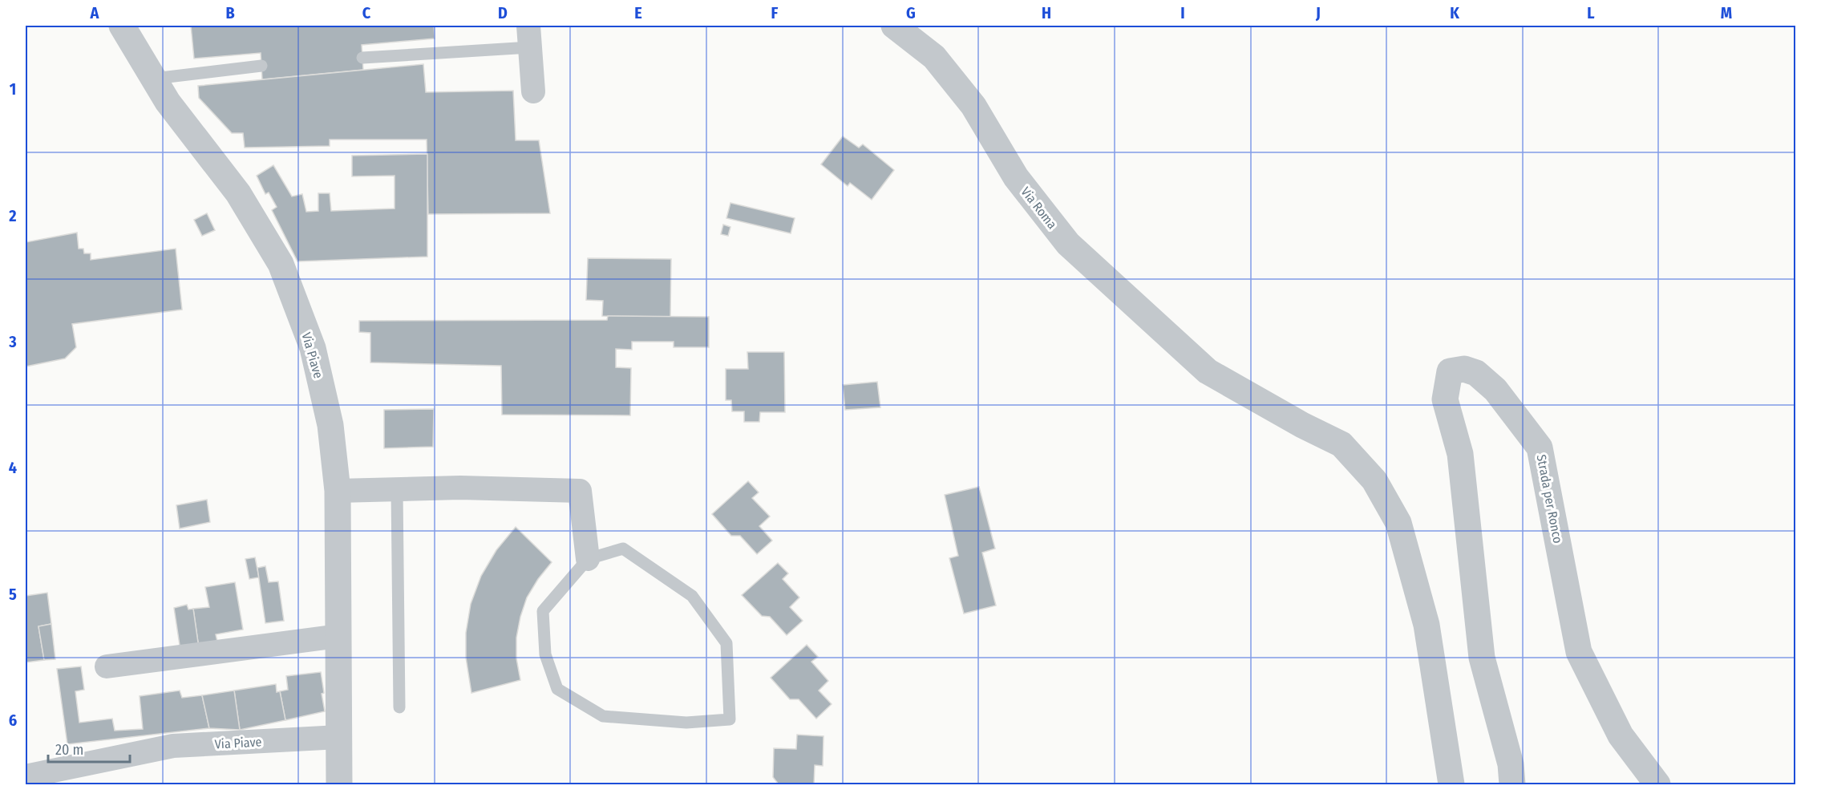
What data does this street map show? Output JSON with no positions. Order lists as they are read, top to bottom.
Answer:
{
  "streets": {
    "street": ["Via Roma", "Via Piave", "Strada per Ronco"]
  },
  "scale_bar": "20 m",
  "grid": {
    "columns": [
      "A",
      "B",
      "C",
      "D",
      "E",
      "F",
      "G",
      "H",
      "I",
      "J",
      "K",
      "L",
      "M"
    ],
    "rows": [
      "1",
      "2",
      "3",
      "4",
      "5",
      "6"
    ]
  }
}
